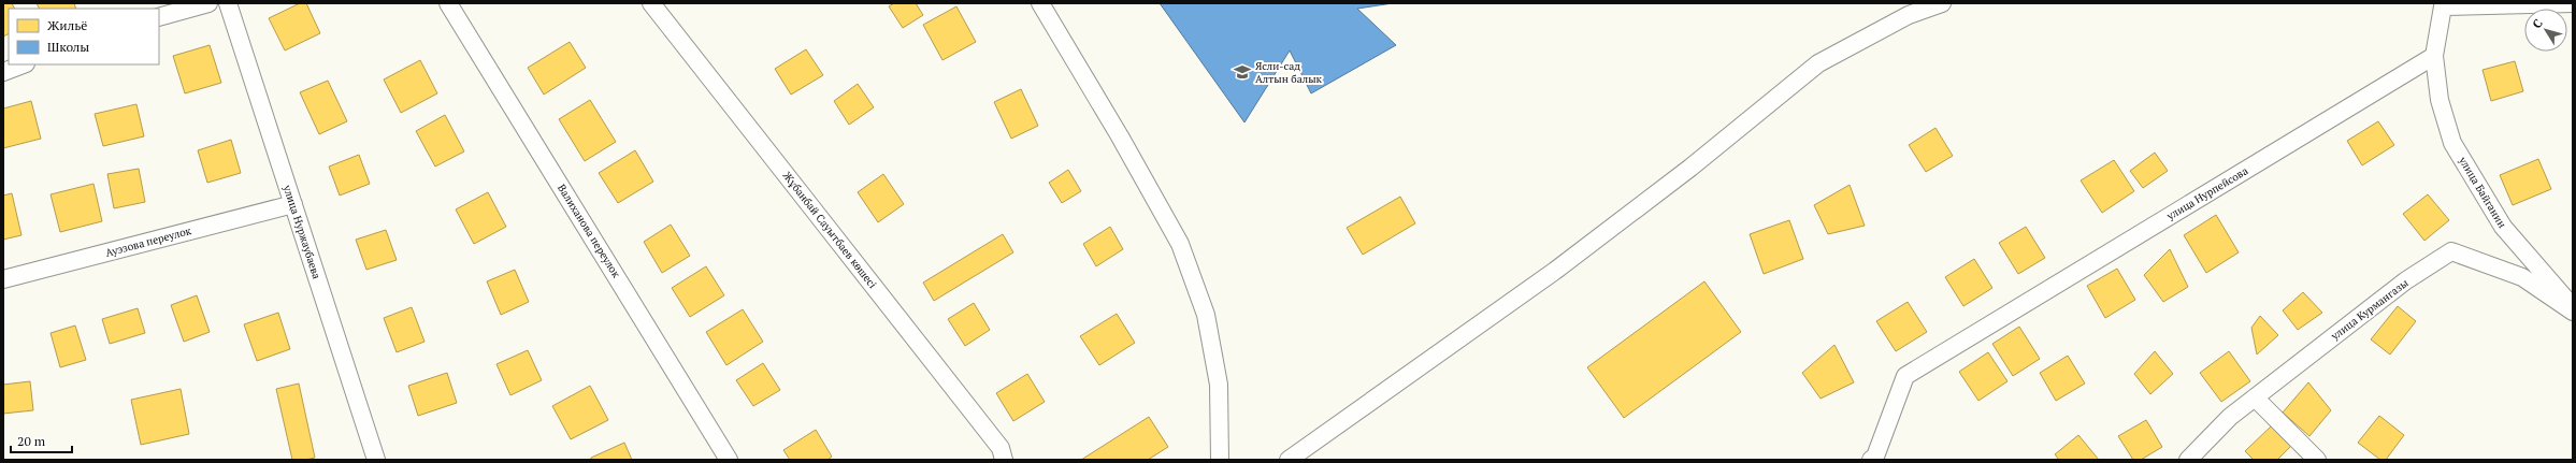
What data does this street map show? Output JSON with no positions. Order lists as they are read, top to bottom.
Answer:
{
  "streets": {
    "street": [
      "улица Байганин",
      "улица Нурпейсова",
      "Жұбанбай Сауытбаев көшесі",
      "Валиханова переулок",
      "улица Нуржаубаева",
      "Ауэзова переулок",
      "улица Курмангазы"
    ]
  },
  "crossings": [
    ["улица Байганин", "улица Нурпейсова"],
    ["улица Нуржаубаева", "Ауэзова переулок"]
  ],
  "places": {
    "school or university": ["Ясли-сад Алтын балык"]
  },
  "legend": ["Жильё", "Школы"],
  "scale_bar": "20 m",
  "north": "top left"
}
